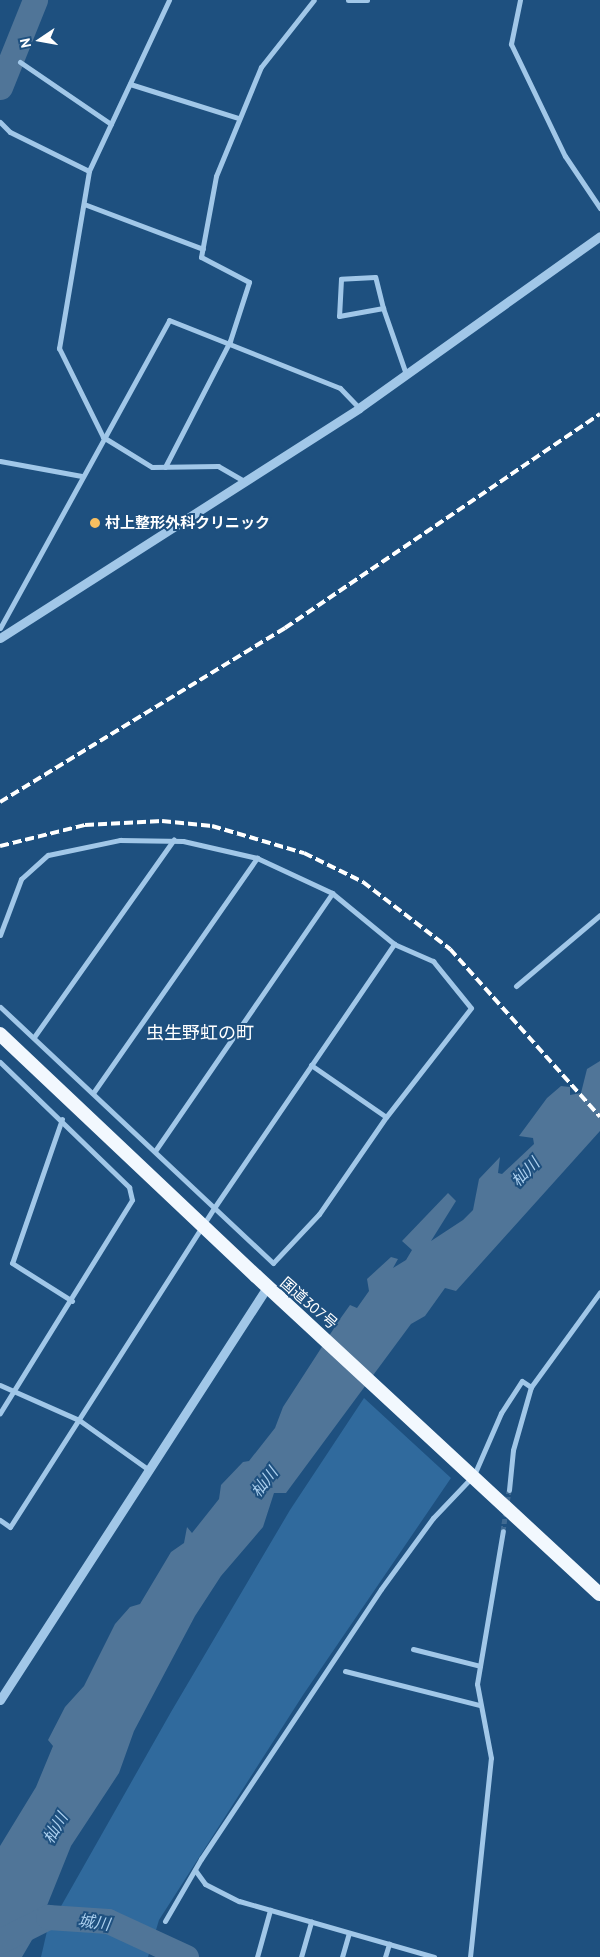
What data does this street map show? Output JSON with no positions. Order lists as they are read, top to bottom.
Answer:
{
  "streets": {
    "highway": ["国道307号"]
  },
  "districts": ["虫生野虹の町"],
  "water": ["杣川", "城川"],
  "places": ["村上整形外科クリニック"],
  "north": "left"
}
